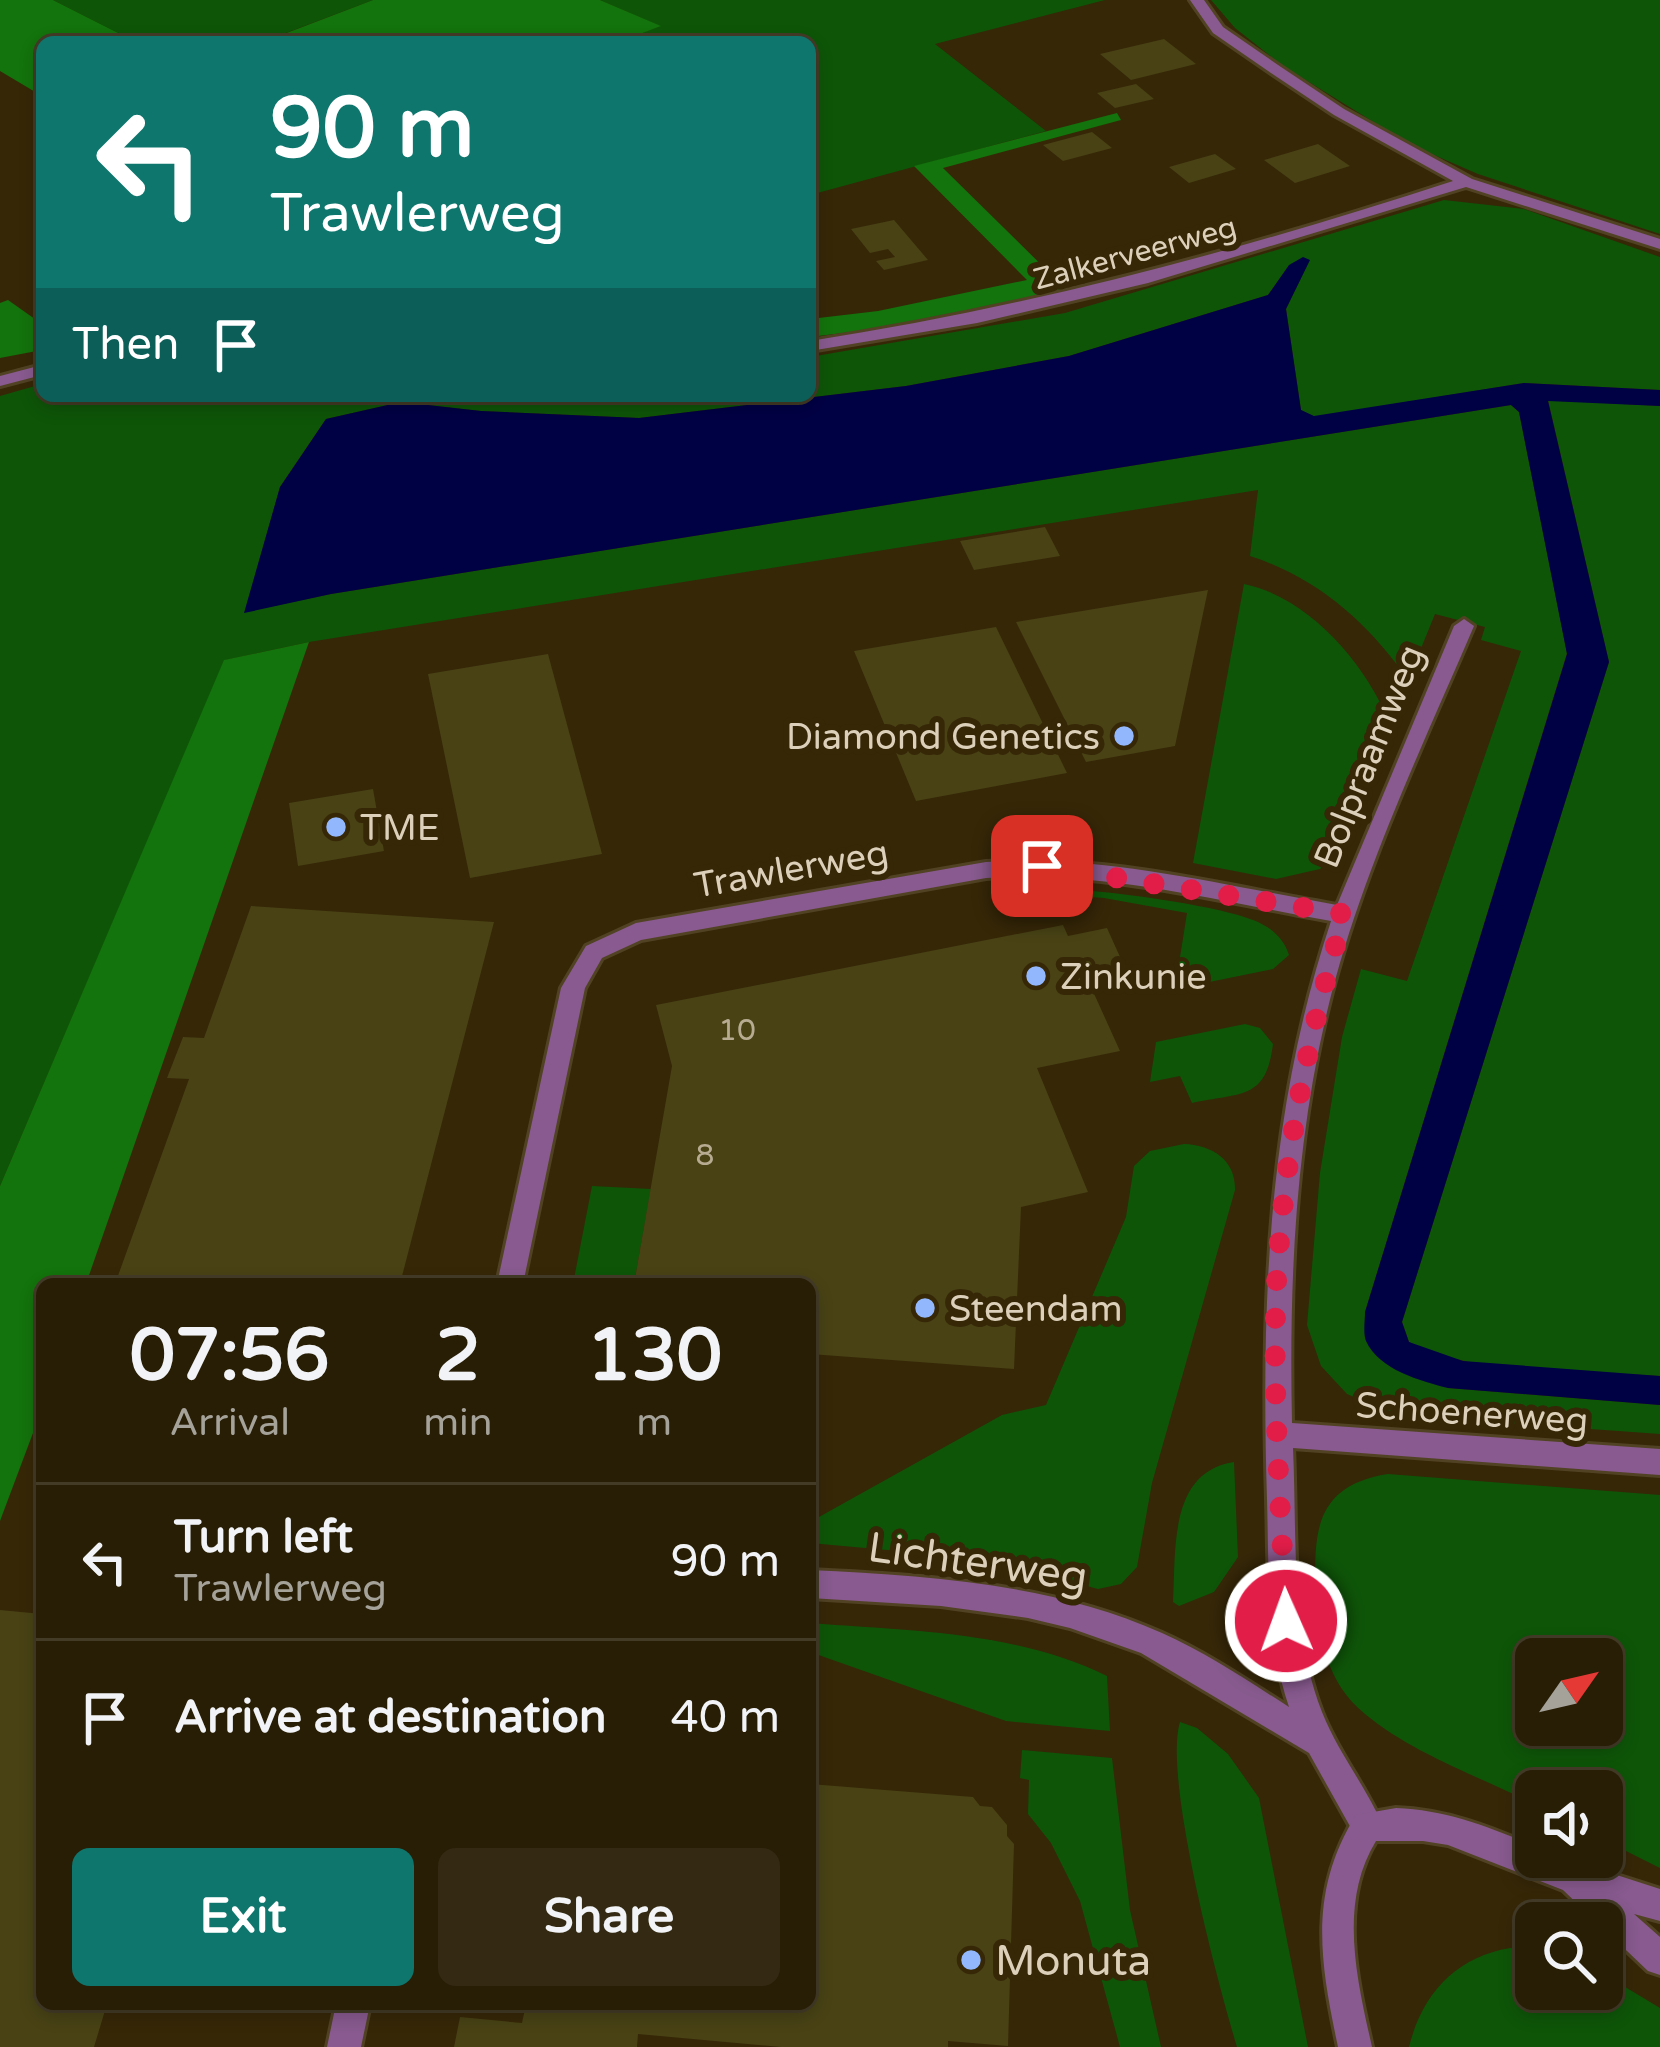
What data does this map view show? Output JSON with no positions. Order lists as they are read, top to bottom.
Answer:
{
  "streets": {
    "street": [
      "Zalkerveerweg",
      "Bolpraamweg",
      "Trawlerweg",
      "Schoenerweg",
      "Lichterweg"
    ]
  },
  "crossings": [
    ["Bolpraamweg", "Trawlerweg"],
    ["Bolpraamweg", "Schoenerweg"],
    ["Bolpraamweg", "Lichterweg"]
  ],
  "places": [
    "Diamond Genetics",
    "TME",
    "Zinkunie",
    "Steendam",
    "Monuta"
  ],
  "house_numbers": ["10", "8"],
  "north": "top right",
  "page": {
    "turn": ["90 m", "Trawlerweg"],
    "then": "Then",
    "eta": [
      "07:56",
      "Arrival",
      "2",
      "min",
      "130",
      "m"
    ],
    "list": [
      {
        "name": "Turn left",
        "note": "Trawlerweg",
        "value": "90 m"
      },
      {
        "name": "Arrive at destination",
        "value": "40 m"
      }
    ],
    "buttons": ["Exit", "Share"]
  }
}
